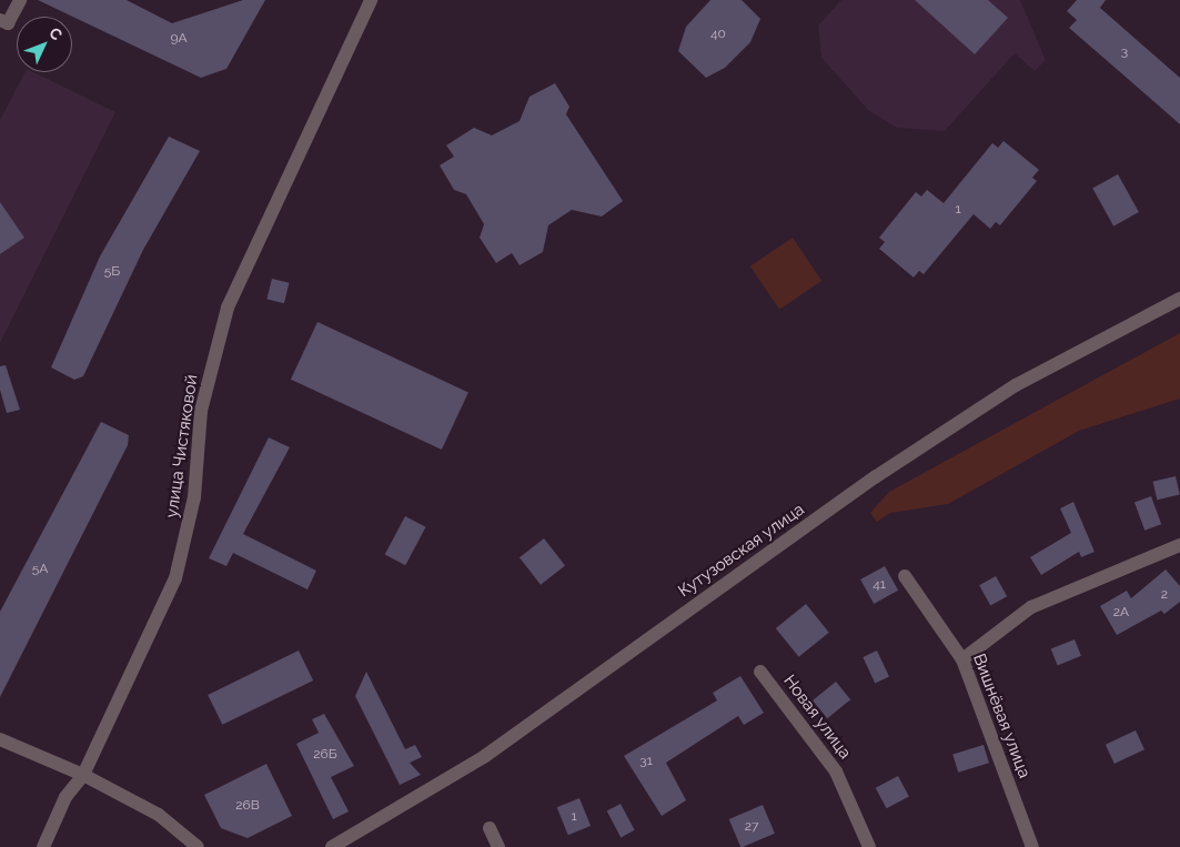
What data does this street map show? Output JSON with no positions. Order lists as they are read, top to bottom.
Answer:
{
  "streets": {
    "street": [
      "улица Чистяковой",
      "Кутузовская улица",
      "Вишнёвая улица",
      "Новая улица"
    ]
  },
  "house_numbers": [
    "40",
    "9А",
    "3",
    "1",
    "5Б",
    "5А",
    "41",
    "2",
    "2А",
    "26Б",
    "31",
    "26В",
    "1",
    "27"
  ],
  "north": "top right"
}
